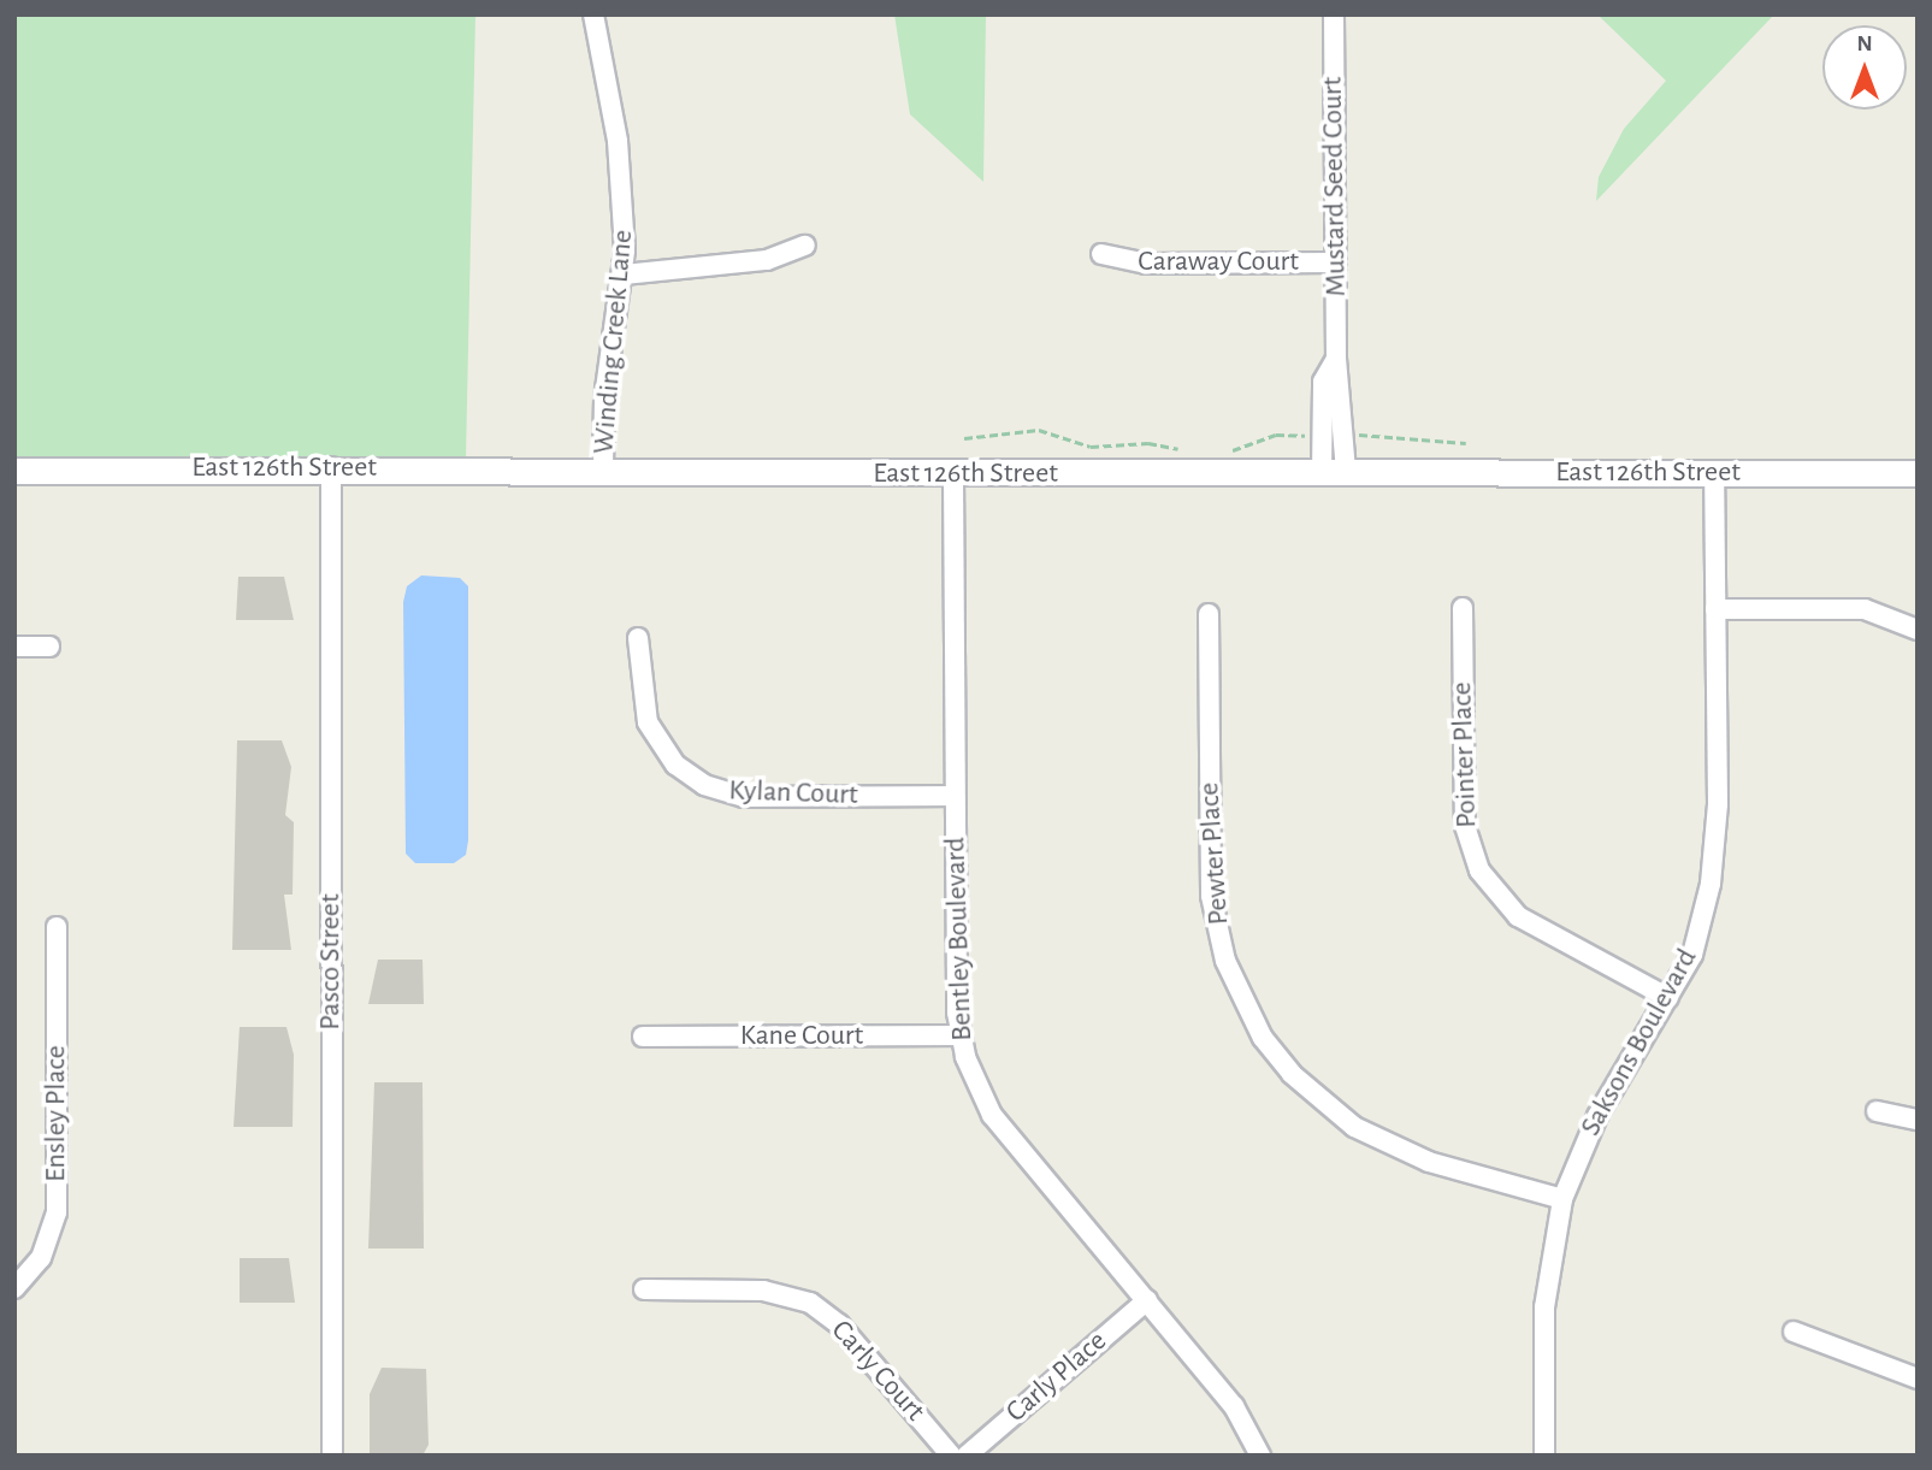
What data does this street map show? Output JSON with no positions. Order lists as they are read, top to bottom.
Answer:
{
  "streets": {
    "main road": ["East 126th Street"],
    "street": [
      "Mustard Seed Court",
      "Caraway Court",
      "Winding Creek Lane",
      "Pointer Place",
      "Kylan Court",
      "Pewter Place",
      "Bentley Boulevard",
      "Pasco Street",
      "Kane Court",
      "Saksons Boulevard",
      "Ensley Place",
      "Carly Court",
      "Carly Place"
    ]
  },
  "crossings": [
    ["Mustard Seed Court", "Caraway Court"],
    ["Mustard Seed Court", "East 126th Street"],
    ["Winding Creek Lane", "East 126th Street"],
    ["East 126th Street", "Bentley Boulevard"],
    ["East 126th Street", "Pasco Street"],
    ["East 126th Street", "Saksons Boulevard"],
    ["Pointer Place", "Saksons Boulevard"],
    ["Kylan Court", "Bentley Boulevard"],
    ["Pewter Place", "Saksons Boulevard"],
    ["Bentley Boulevard", "Kane Court"],
    ["Bentley Boulevard", "Carly Place"]
  ],
  "north": "top"
}
